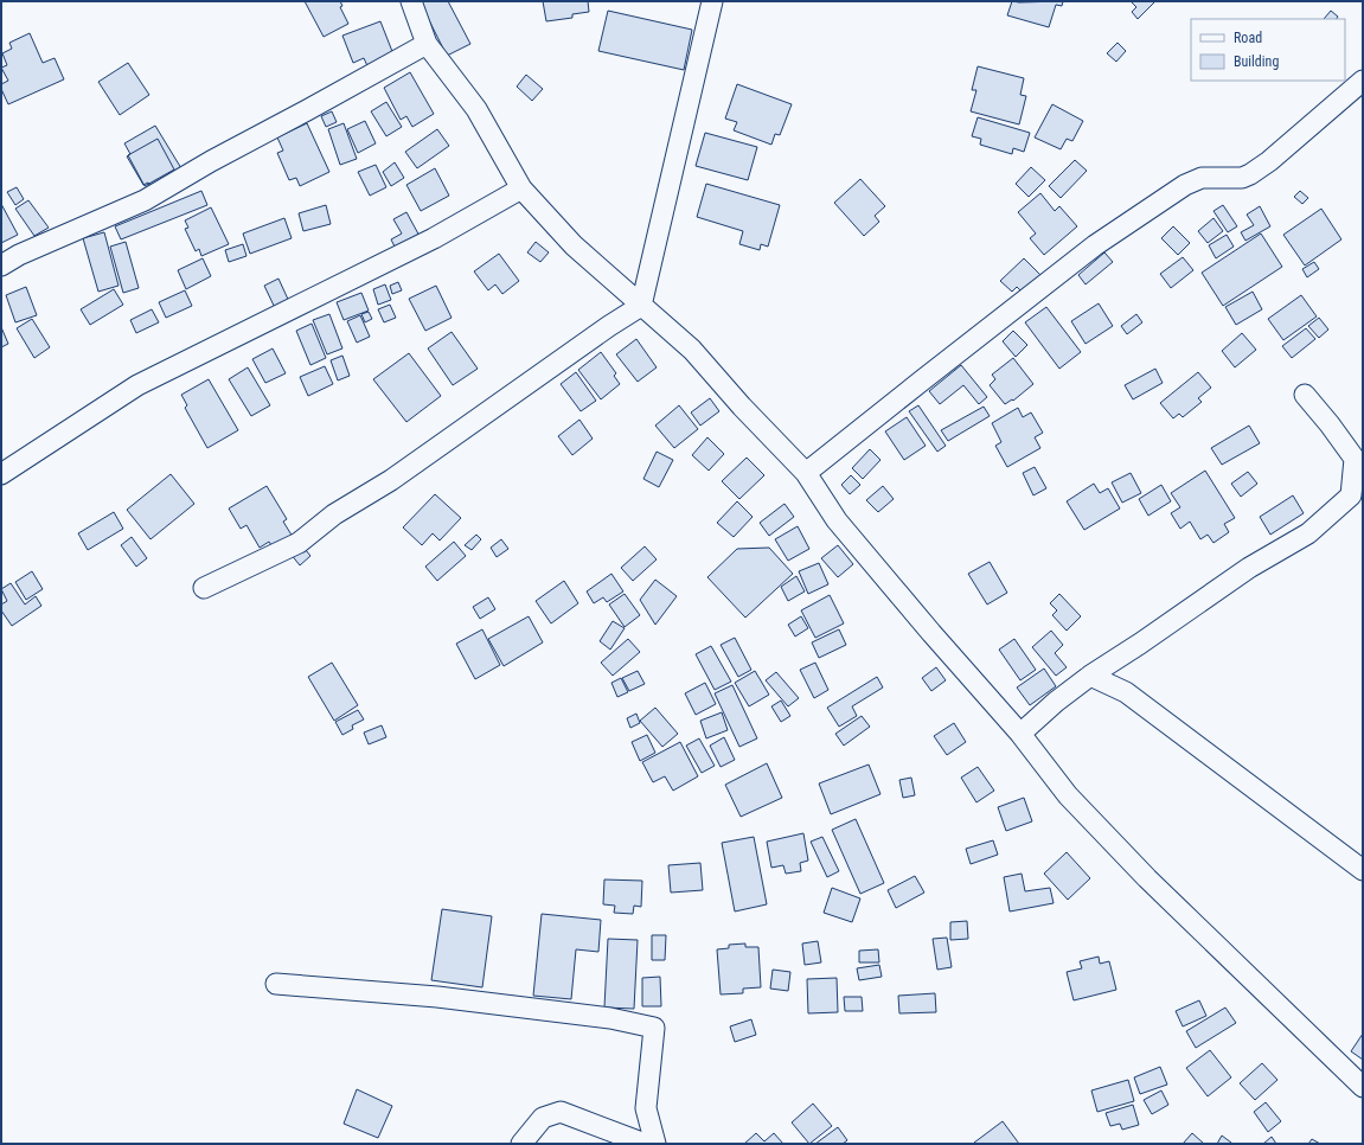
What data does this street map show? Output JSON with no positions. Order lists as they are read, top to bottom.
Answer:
{
  "legend": ["Road", "Building"]
}
